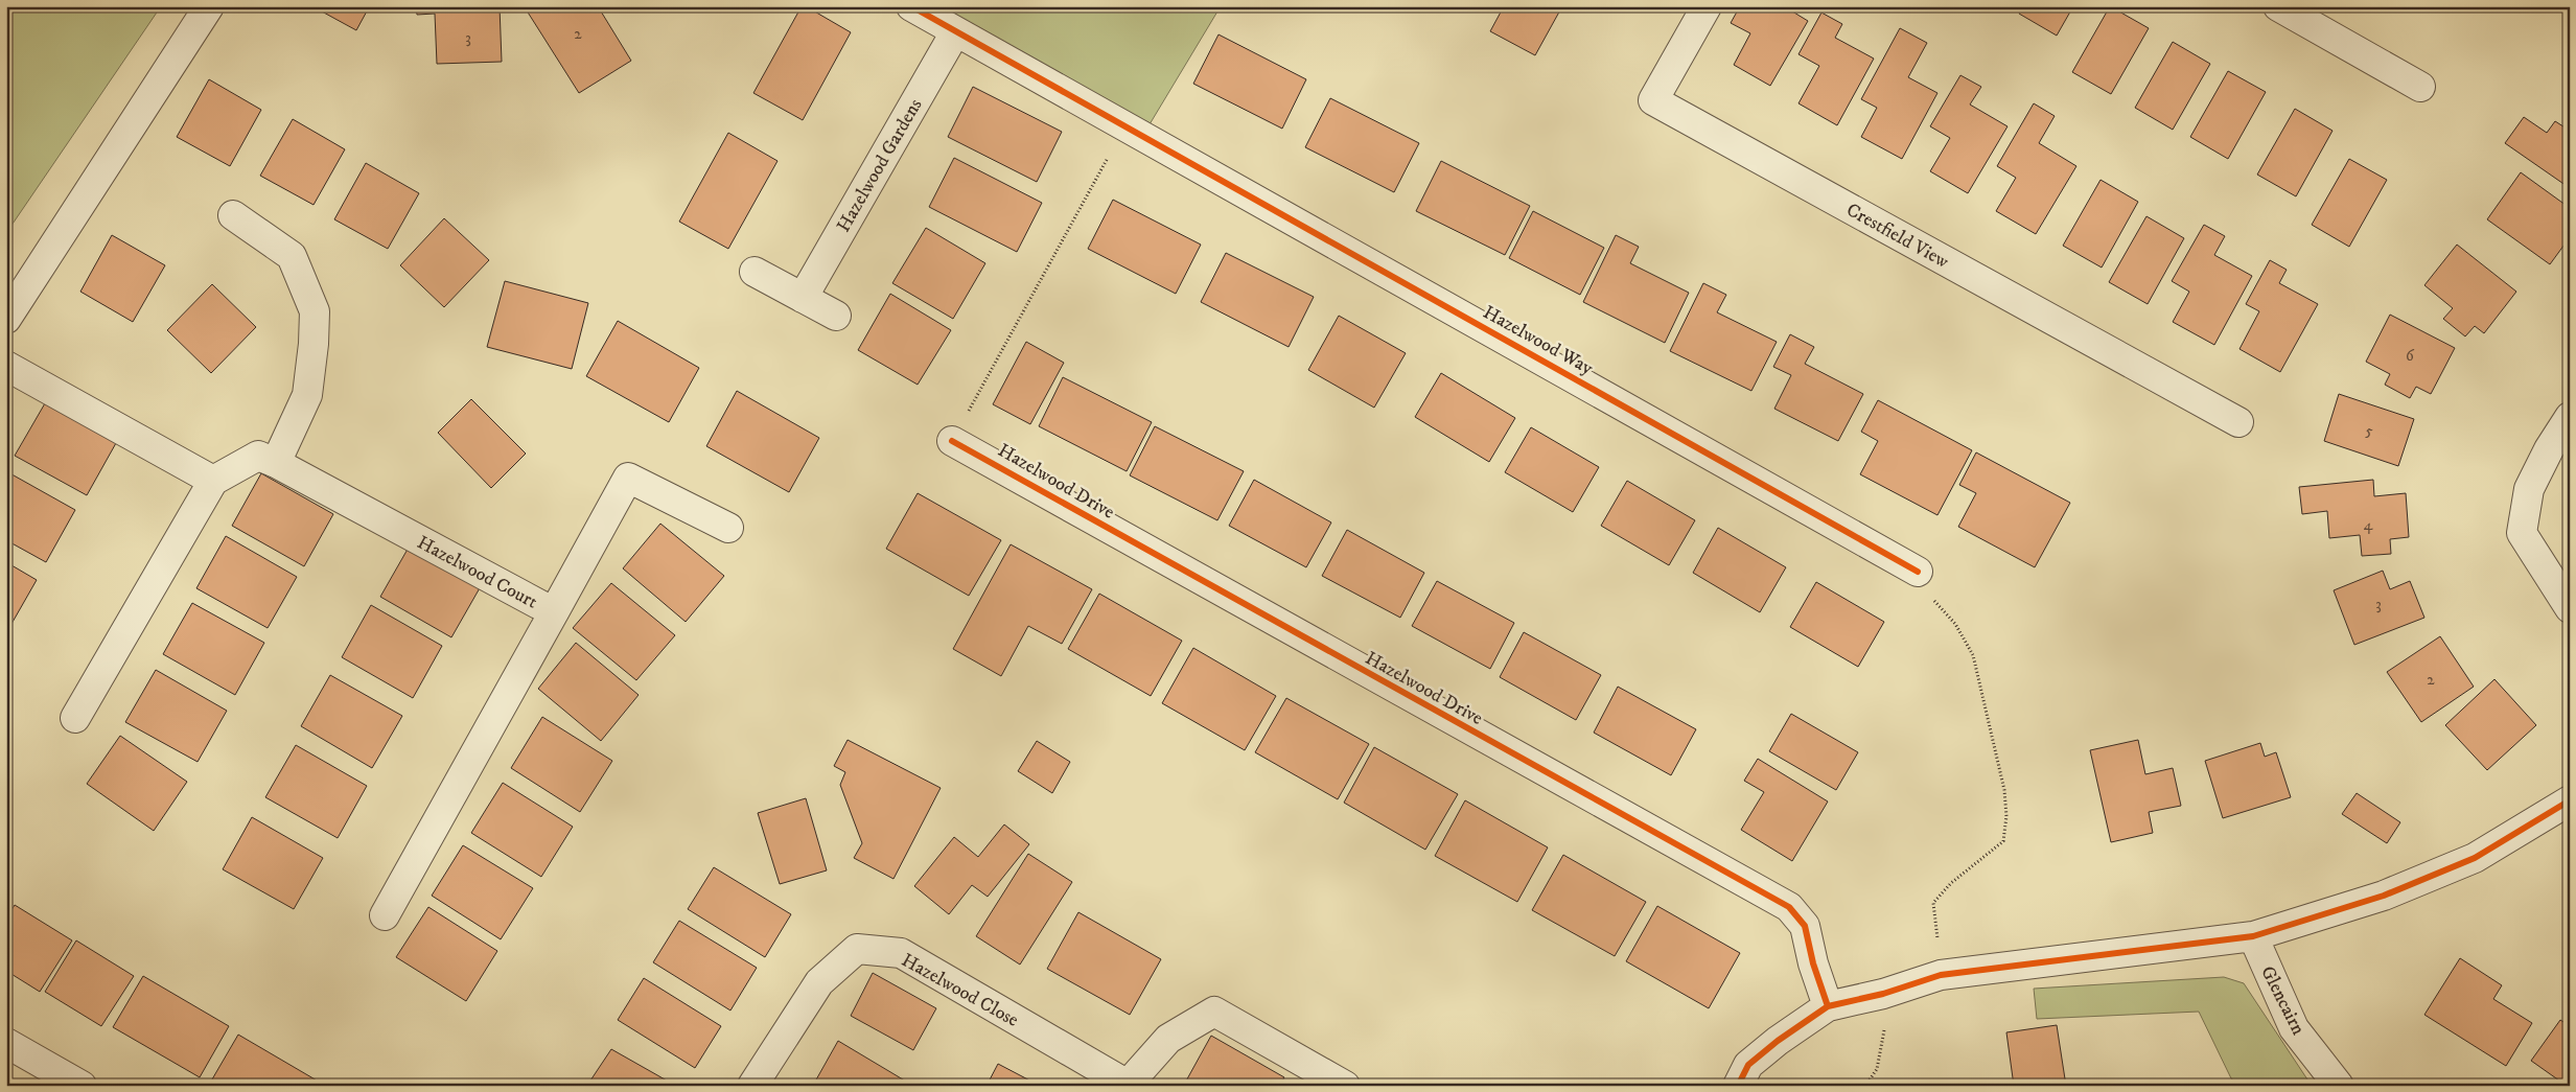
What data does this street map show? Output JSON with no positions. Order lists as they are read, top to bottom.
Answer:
{
  "streets": {
    "street": [
      "Hazelwood Gardens",
      "Crestfield View",
      "Hazelwood Way",
      "Hazelwood Drive",
      "Hazelwood Court",
      "Hazelwood Close",
      "Glencairn"
    ]
  },
  "crossings": [
    ["Hazelwood Gardens", "Hazelwood Way"]
  ],
  "house_numbers": [
    "2",
    "3",
    "6",
    "5",
    "4",
    "3",
    "2"
  ]
}
